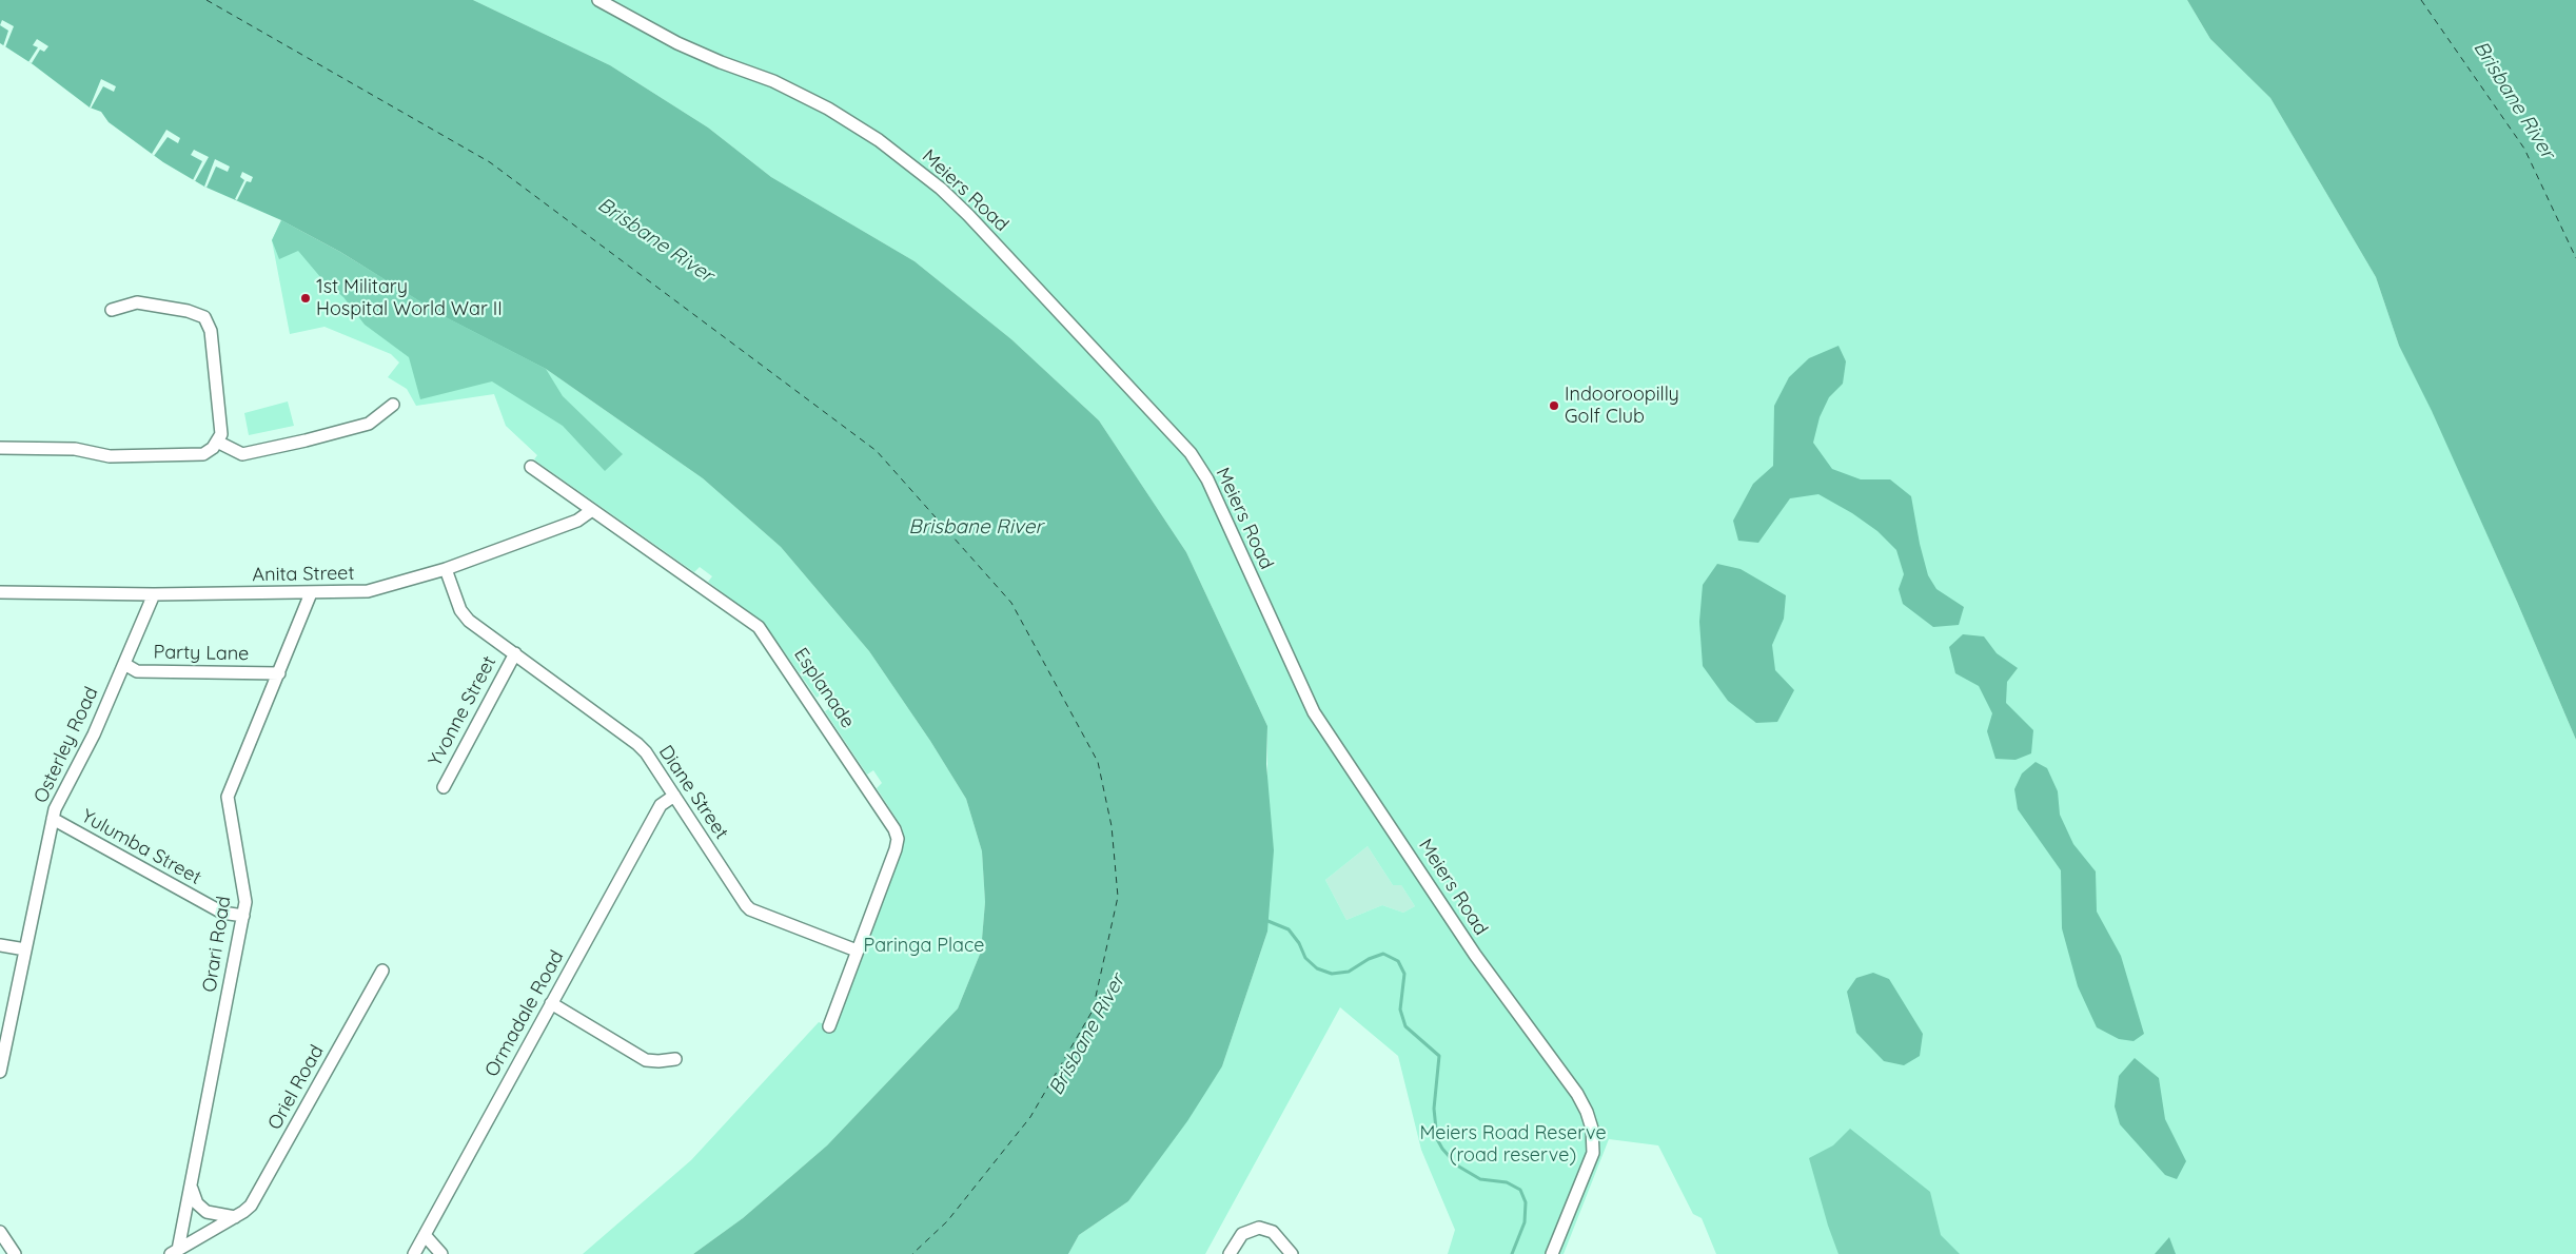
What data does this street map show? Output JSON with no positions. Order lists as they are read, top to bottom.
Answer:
{
  "streets": {
    "street": [
      "Meiers Road",
      "Anita Street",
      "Party Lane",
      "Esplanade",
      "Yvonne Street",
      "Osterley Road",
      "Diane Street",
      "Yulumba Street",
      "Orari Road",
      "Ormadale Road",
      "Oriel Road"
    ]
  },
  "crossings": [
    ["Anita Street", "Esplanade"],
    ["Anita Street", "Osterley Road"],
    ["Anita Street", "Diane Street"],
    ["Anita Street", "Orari Road"],
    ["Party Lane", "Osterley Road"],
    ["Party Lane", "Orari Road"],
    ["Esplanade", "Diane Street"],
    ["Yvonne Street", "Diane Street"],
    ["Osterley Road", "Yulumba Street"],
    ["Diane Street", "Ormadale Road"],
    ["Yulumba Street", "Orari Road"],
    ["Orari Road", "Oriel Road"]
  ],
  "water": ["Brisbane River"],
  "parks": ["Paringa Place", "Meiers Road Reserve (road reserve)"],
  "places": ["1st Military Hospital World War II", "Indooroopilly Golf Club"]
}
